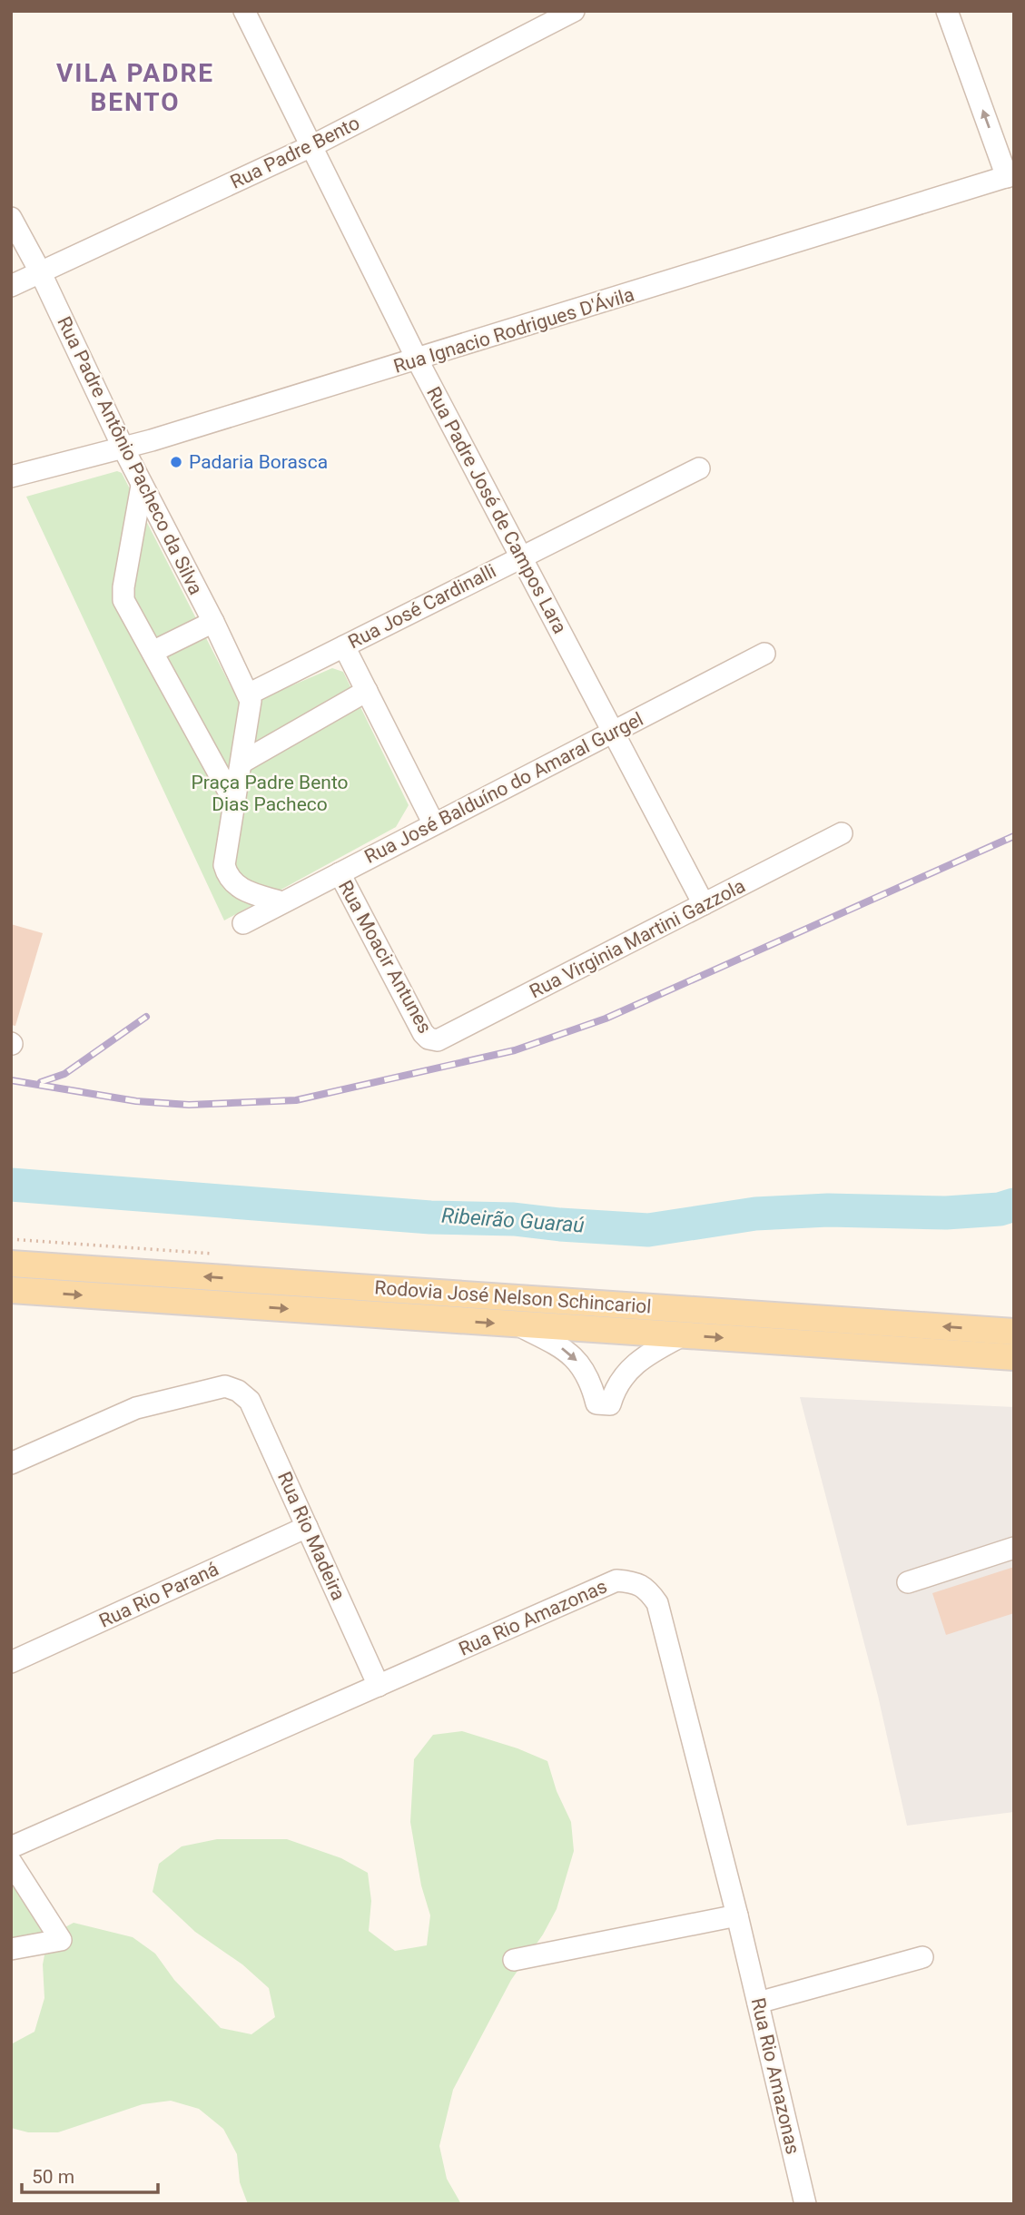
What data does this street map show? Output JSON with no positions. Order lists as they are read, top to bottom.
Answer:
{
  "streets": {
    "main road": ["Rodovia José Nelson Schincariol"],
    "street": [
      "Rua Padre Bento",
      "Rua Ignacio Rodrigues D'Ávila",
      "Rua Padre Antônio Pacheco da Silva",
      "Rua Padre José de Campos Lara",
      "Rua José Cardinalli",
      "Rua José Balduíno do Amaral Gurgel",
      "Rua Virginia Martini Gazzola",
      "Rua Moacir Antunes",
      "Rua Rio Madeira",
      "Rua Rio Paraná",
      "Rua Rio Amazonas"
    ]
  },
  "crossings": [
    ["Rua Padre Bento", "Rua Padre Antônio Pacheco da Silva"],
    ["Rua Padre Bento", "Rua Padre José de Campos Lara"],
    ["Rua Ignacio Rodrigues D'Ávila", "Rua Padre Antônio Pacheco da Silva"],
    ["Rua Ignacio Rodrigues D'Ávila", "Rua Padre José de Campos Lara"],
    ["Rua Padre Antônio Pacheco da Silva", "Rua José Cardinalli"],
    ["Rua Padre José de Campos Lara", "Rua José Cardinalli"],
    ["Rua Padre José de Campos Lara", "Rua José Balduíno do Amaral Gurgel"],
    ["Rua Padre José de Campos Lara", "Rua Virginia Martini Gazzola"],
    ["Rua José Balduíno do Amaral Gurgel", "Rua Moacir Antunes"],
    ["Rua Virginia Martini Gazzola", "Rua Moacir Antunes"],
    ["Rua Rio Madeira", "Rua Rio Paraná"],
    ["Rua Rio Madeira", "Rua Rio Amazonas"]
  ],
  "districts": ["VILA PADRE BENTO"],
  "water": ["Ribeirão Guaraú"],
  "parks": ["Praça Padre Bento Dias Pacheco"],
  "places": ["Padaria Borasca"],
  "scale_bar": "50 m"
}
